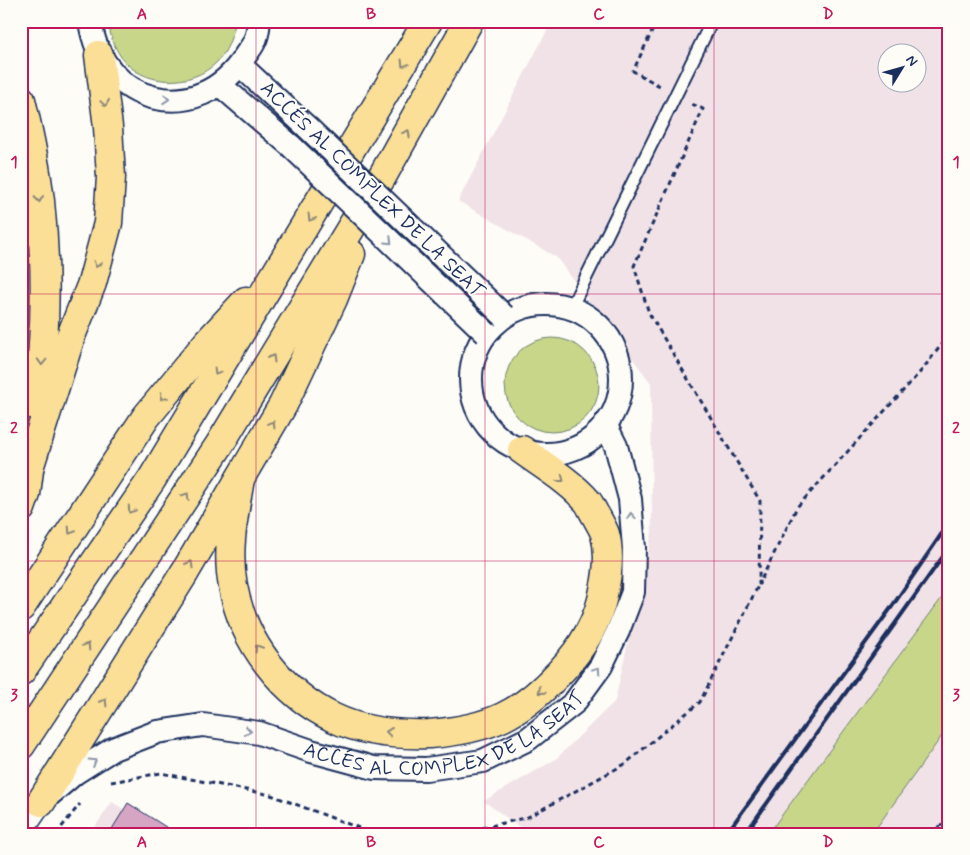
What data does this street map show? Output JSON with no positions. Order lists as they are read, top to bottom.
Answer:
{
  "streets": {
    "street": ["ACCÉS AL COMPLEX DE LA SEAT"]
  },
  "north": "top right",
  "grid": {
    "columns": [
      "A",
      "B",
      "C",
      "D"
    ],
    "rows": ["1", "2", "3"]
  }
}
